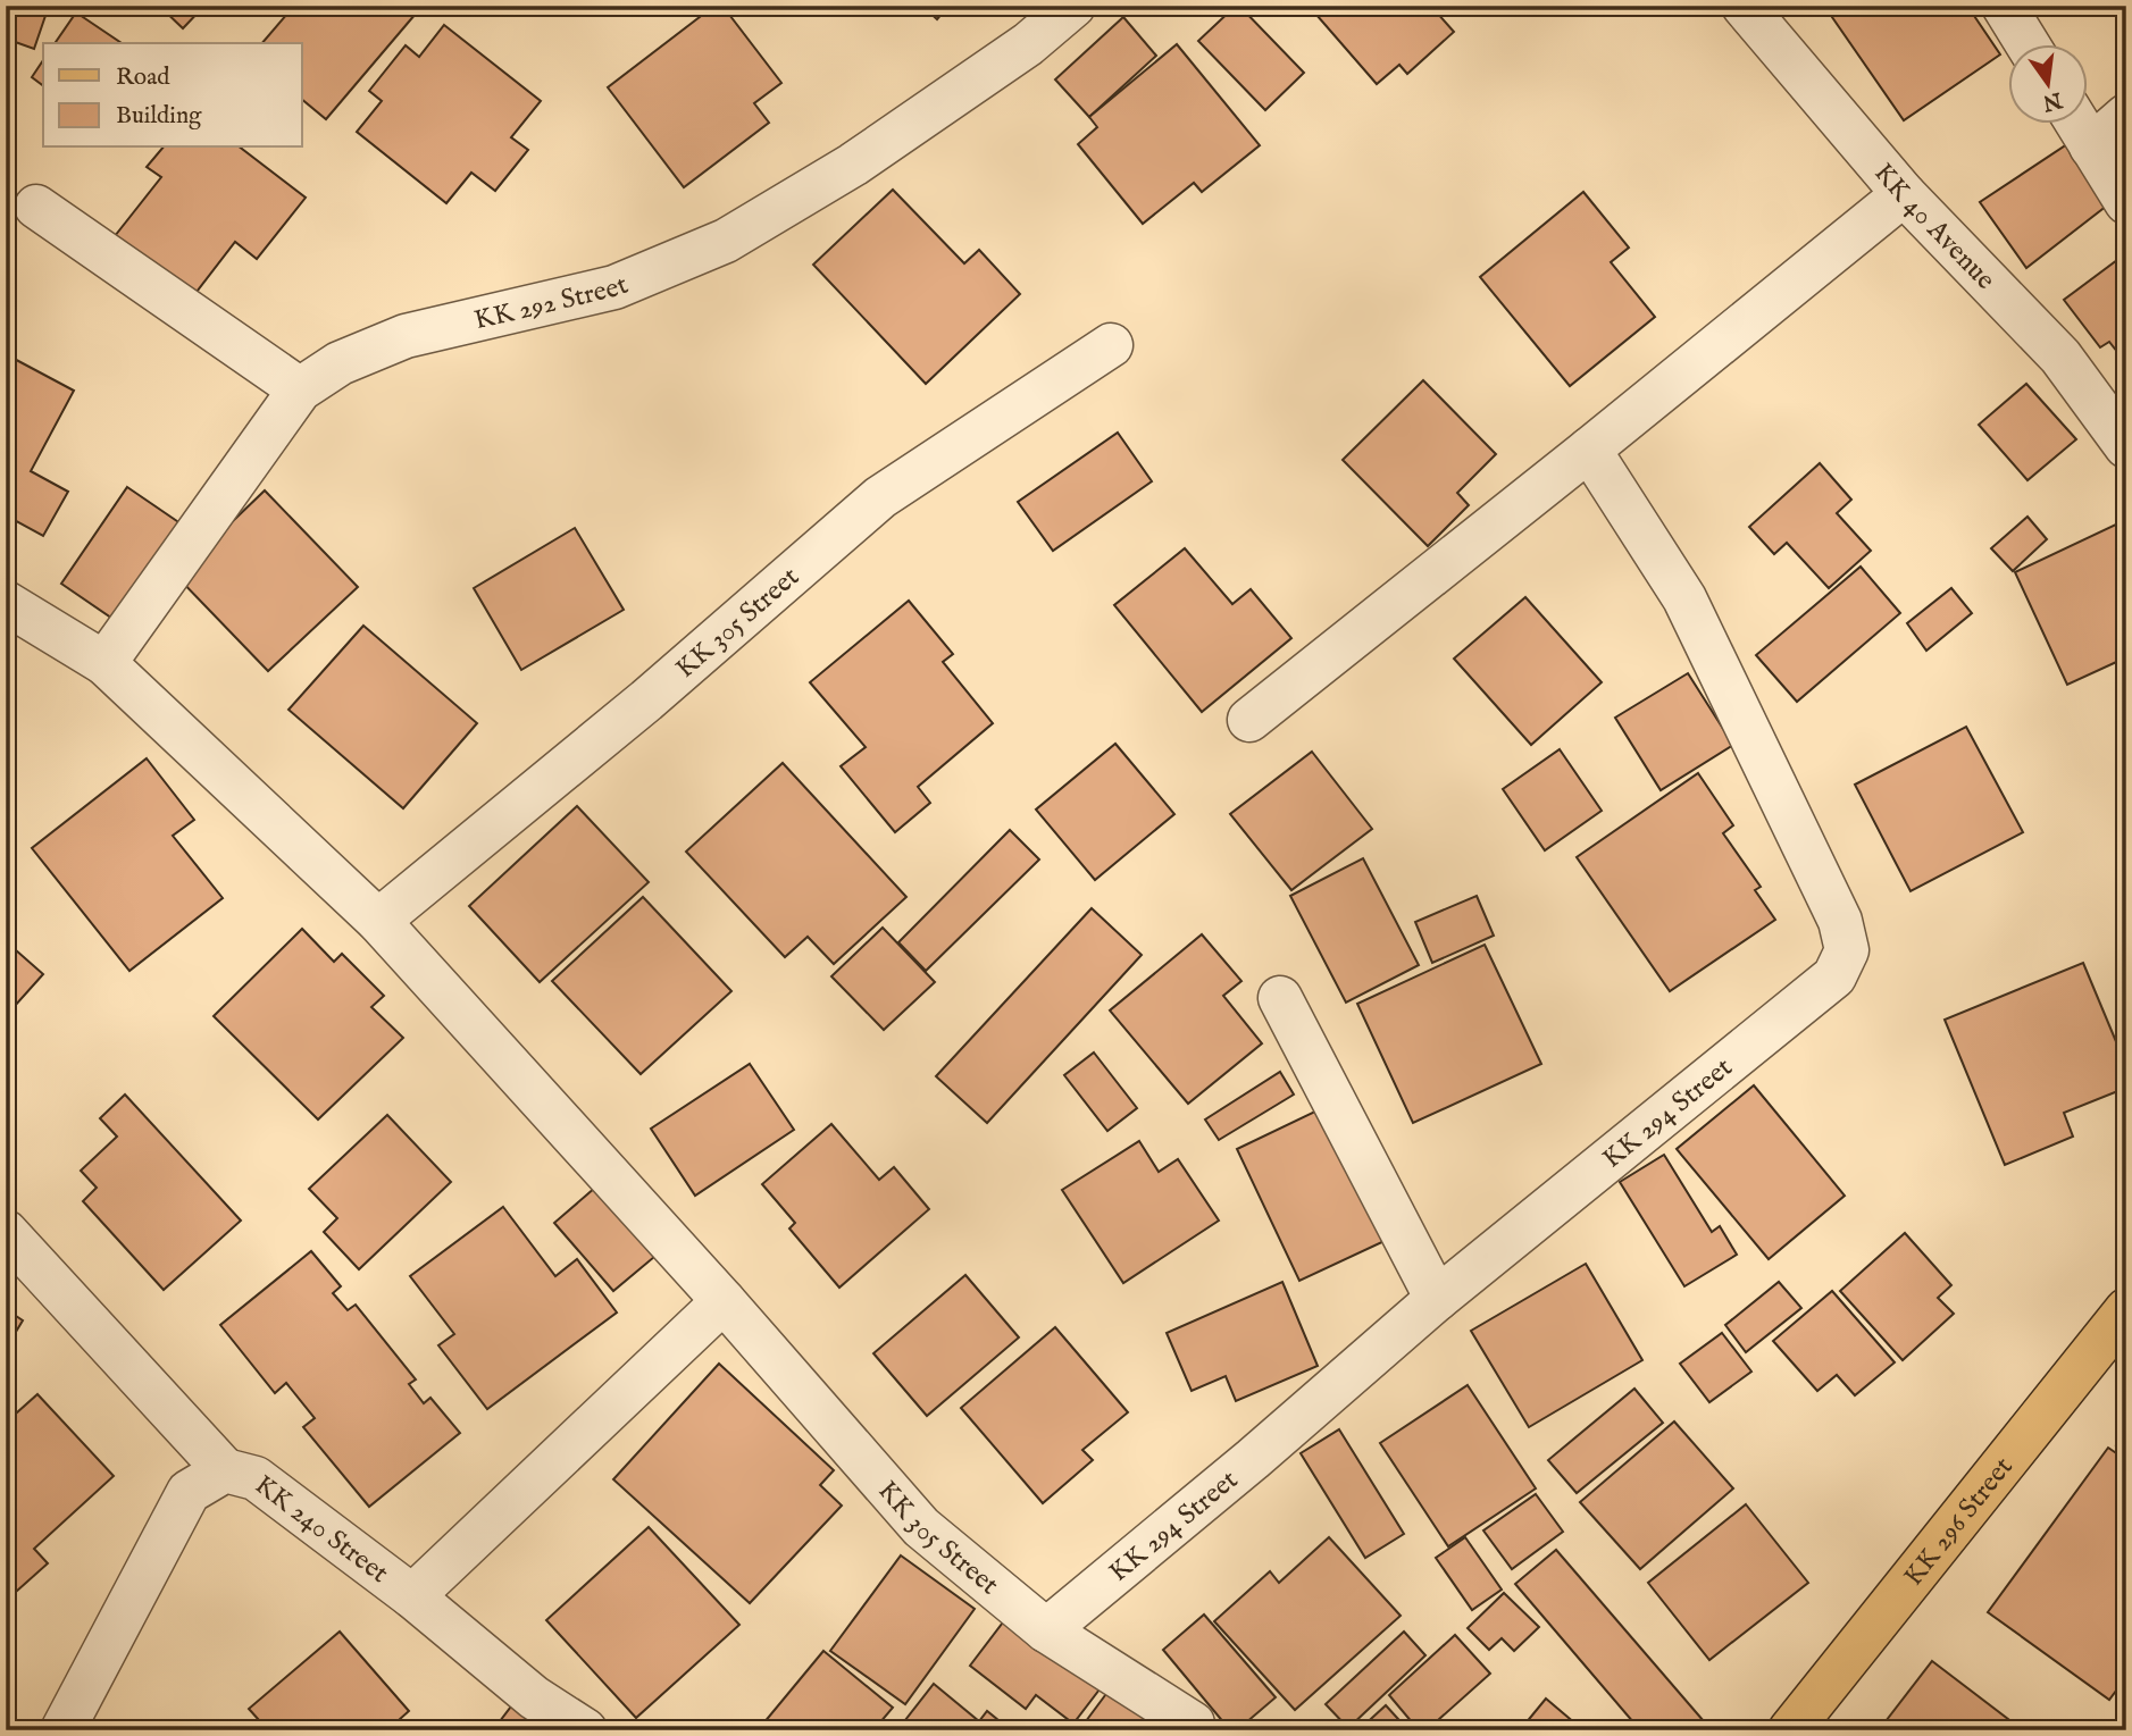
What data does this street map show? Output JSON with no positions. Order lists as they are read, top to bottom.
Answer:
{
  "streets": {
    "main road": ["KK 296 Street"],
    "street": [
      "KK 40 Avenue",
      "KK 292 Street",
      "KK 305 Street",
      "KK 294 Street",
      "KK 240 Street"
    ]
  },
  "crossings": [
    ["KK 292 Street", "KK 305 Street"],
    ["KK 305 Street", "KK 294 Street"]
  ],
  "legend": ["Road", "Building"],
  "north": "bottom"
}
